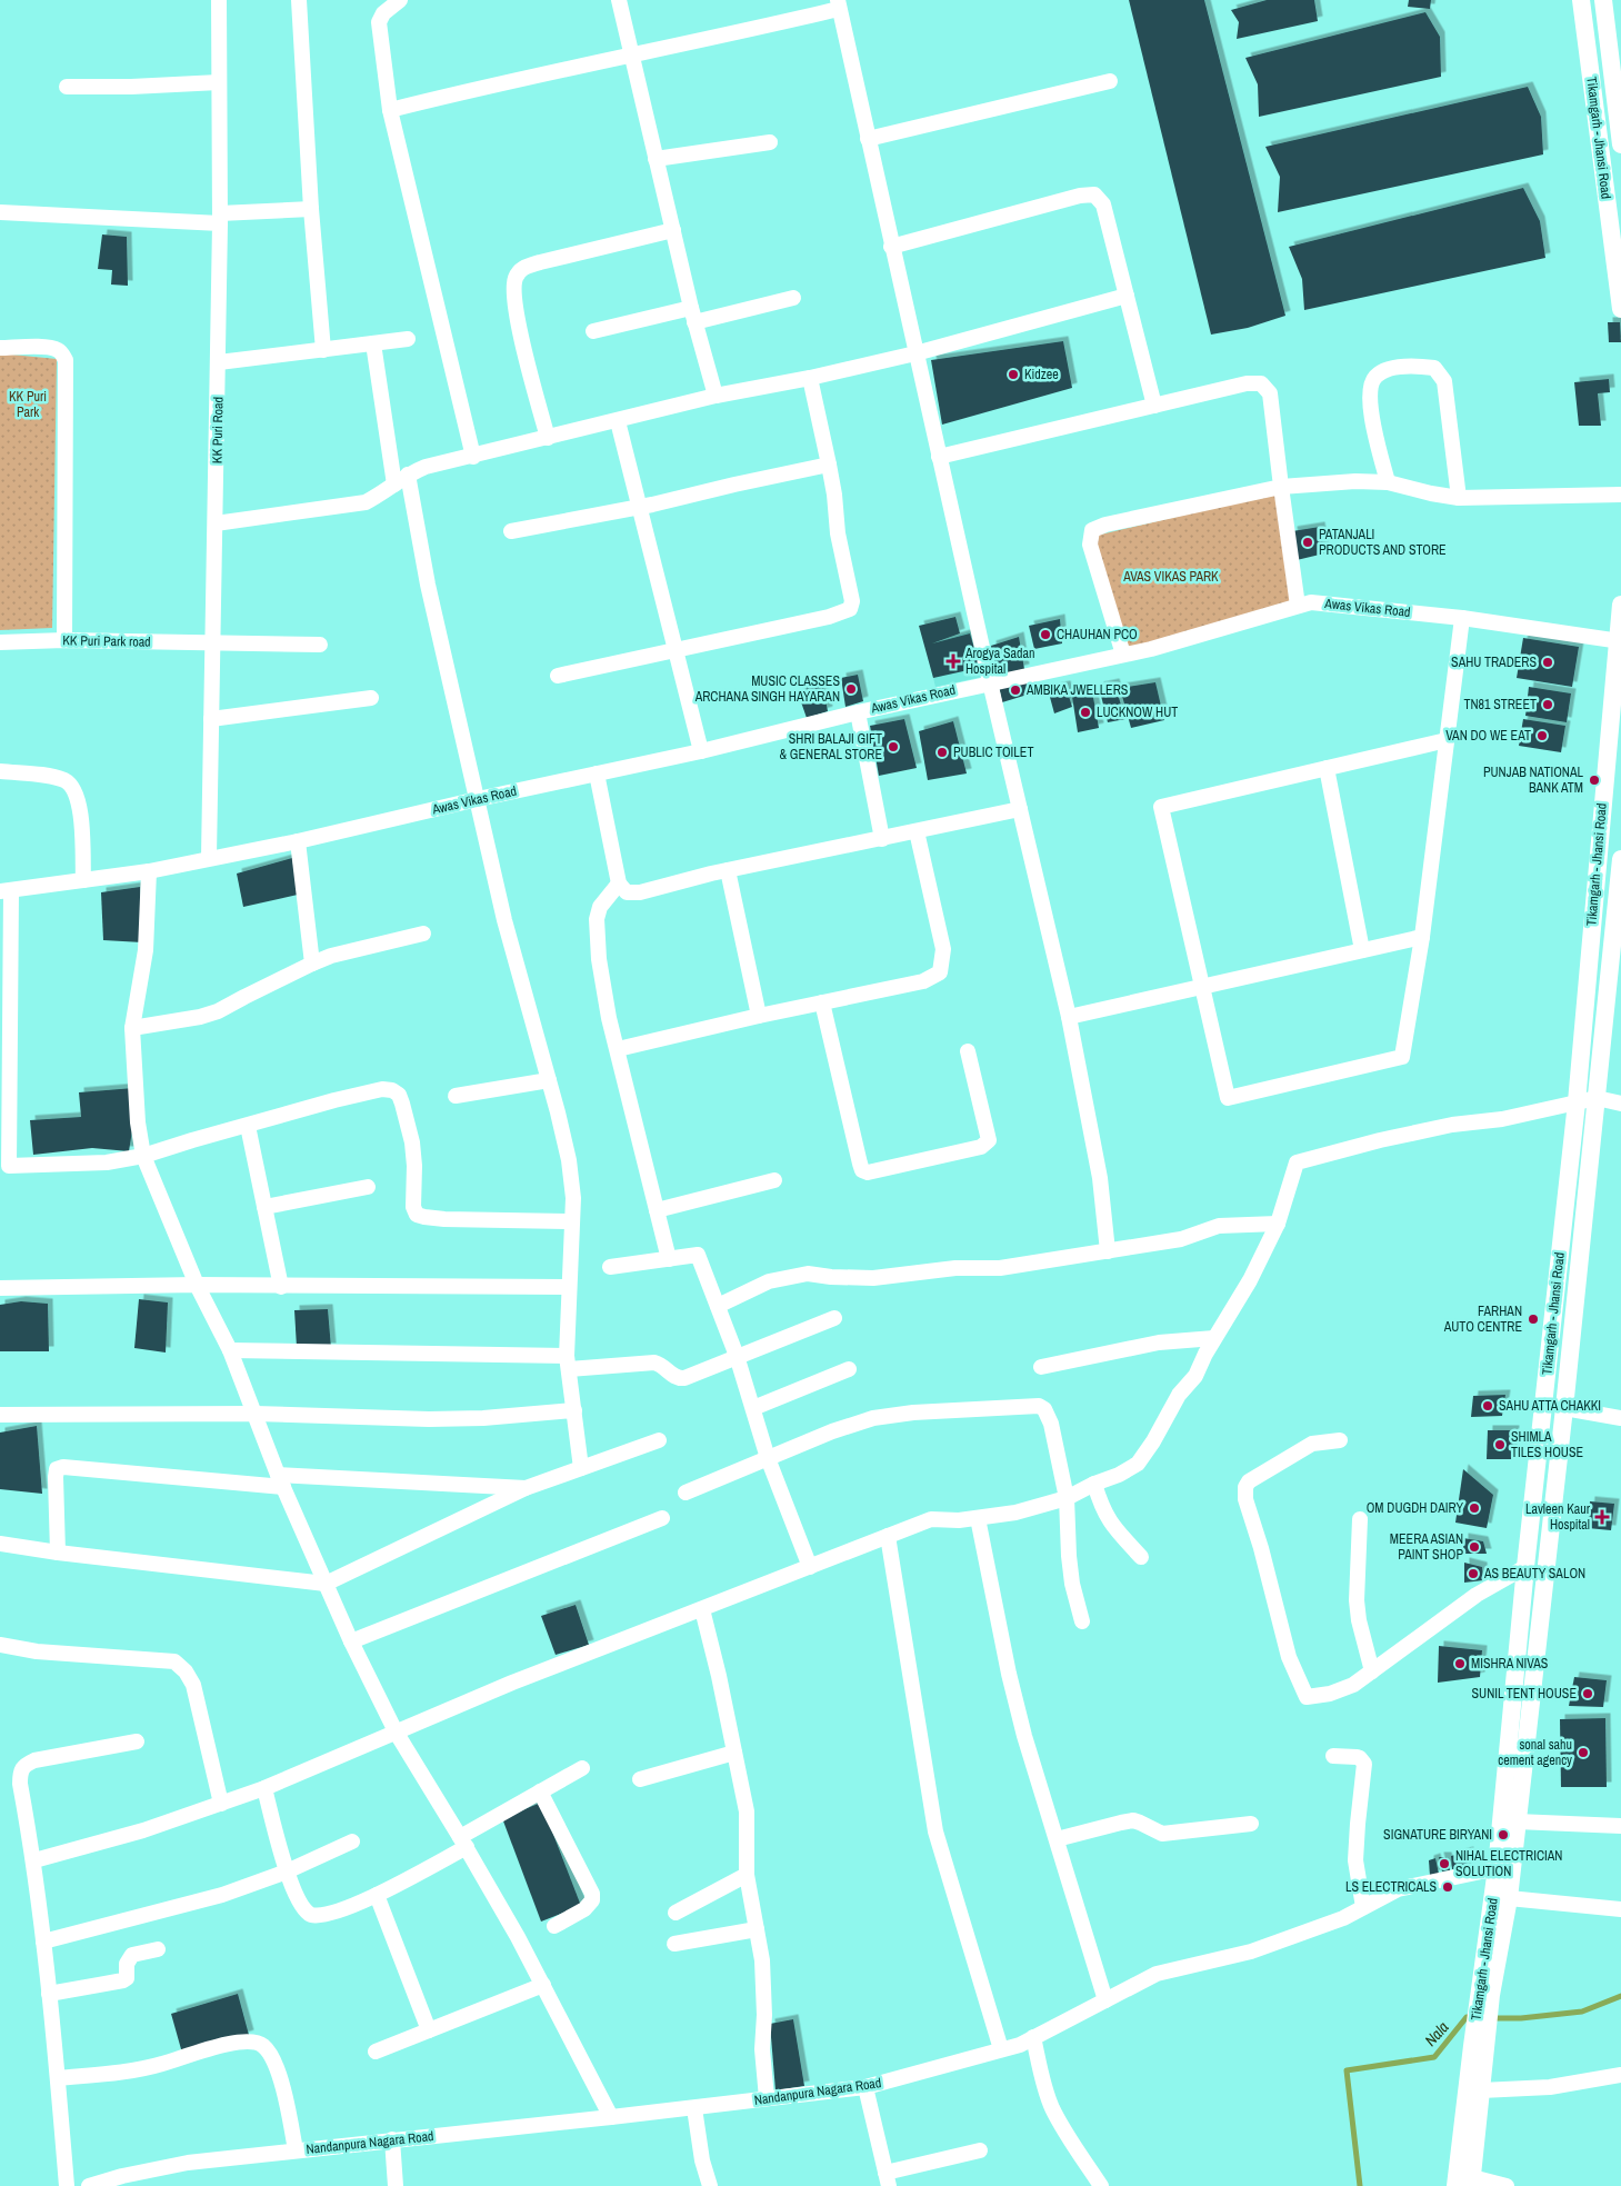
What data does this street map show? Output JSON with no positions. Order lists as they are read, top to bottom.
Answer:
{
  "streets": {
    "street": [
      "Tikamgarh - Jhansi Road",
      "KK Puri Road",
      "Awas Vikas Road",
      "KK Puri Park road",
      "Nandanpura Nagara Road"
    ]
  },
  "crossings": [
    ["Tikamgarh - Jhansi Road", "Awas Vikas Road"],
    ["Tikamgarh - Jhansi Road", "Nandanpura Nagara Road"],
    ["KK Puri Road", "Awas Vikas Road"],
    ["KK Puri Road", "KK Puri Park road"]
  ],
  "water": ["Nala"],
  "parks": ["KK Puri Park", "AVAS VIKAS PARK"],
  "places": {
    "other": [
      "Kidzee",
      "PATANJALI PRODUCTS AND STORE",
      "CHAUHAN PCO",
      "SAHU TRADERS",
      "MUSIC CLASSES ARCHANA SINGH HAYARAN",
      "AMBIKA JWELLERS",
      "TN81 STREET",
      "LUCKNOW HUT",
      "VAN DO WE EAT",
      "SHRI BALAJI GIFT & GENERAL STORE",
      "PUBLIC TOILET",
      "PUNJAB NATIONAL BANK ATM",
      "FARHAN AUTO CENTRE",
      "SAHU ATTA CHAKKI",
      "SHIMLA TILES HOUSE",
      "OM DUGDH DAIRY",
      "MEERA ASIAN PAINT SHOP",
      "AS BEAUTY SALON",
      "MISHRA NIVAS",
      "SUNIL TENT HOUSE",
      "sonal sahu cement agency",
      "SIGNATURE BIRYANI",
      "NIHAL ELECTRICIAN SOLUTION",
      "LS ELECTRICALS"
    ],
    "health": ["Arogya Sadan Hospital", "Lavleen Kaur Hospital"]
  }
}
